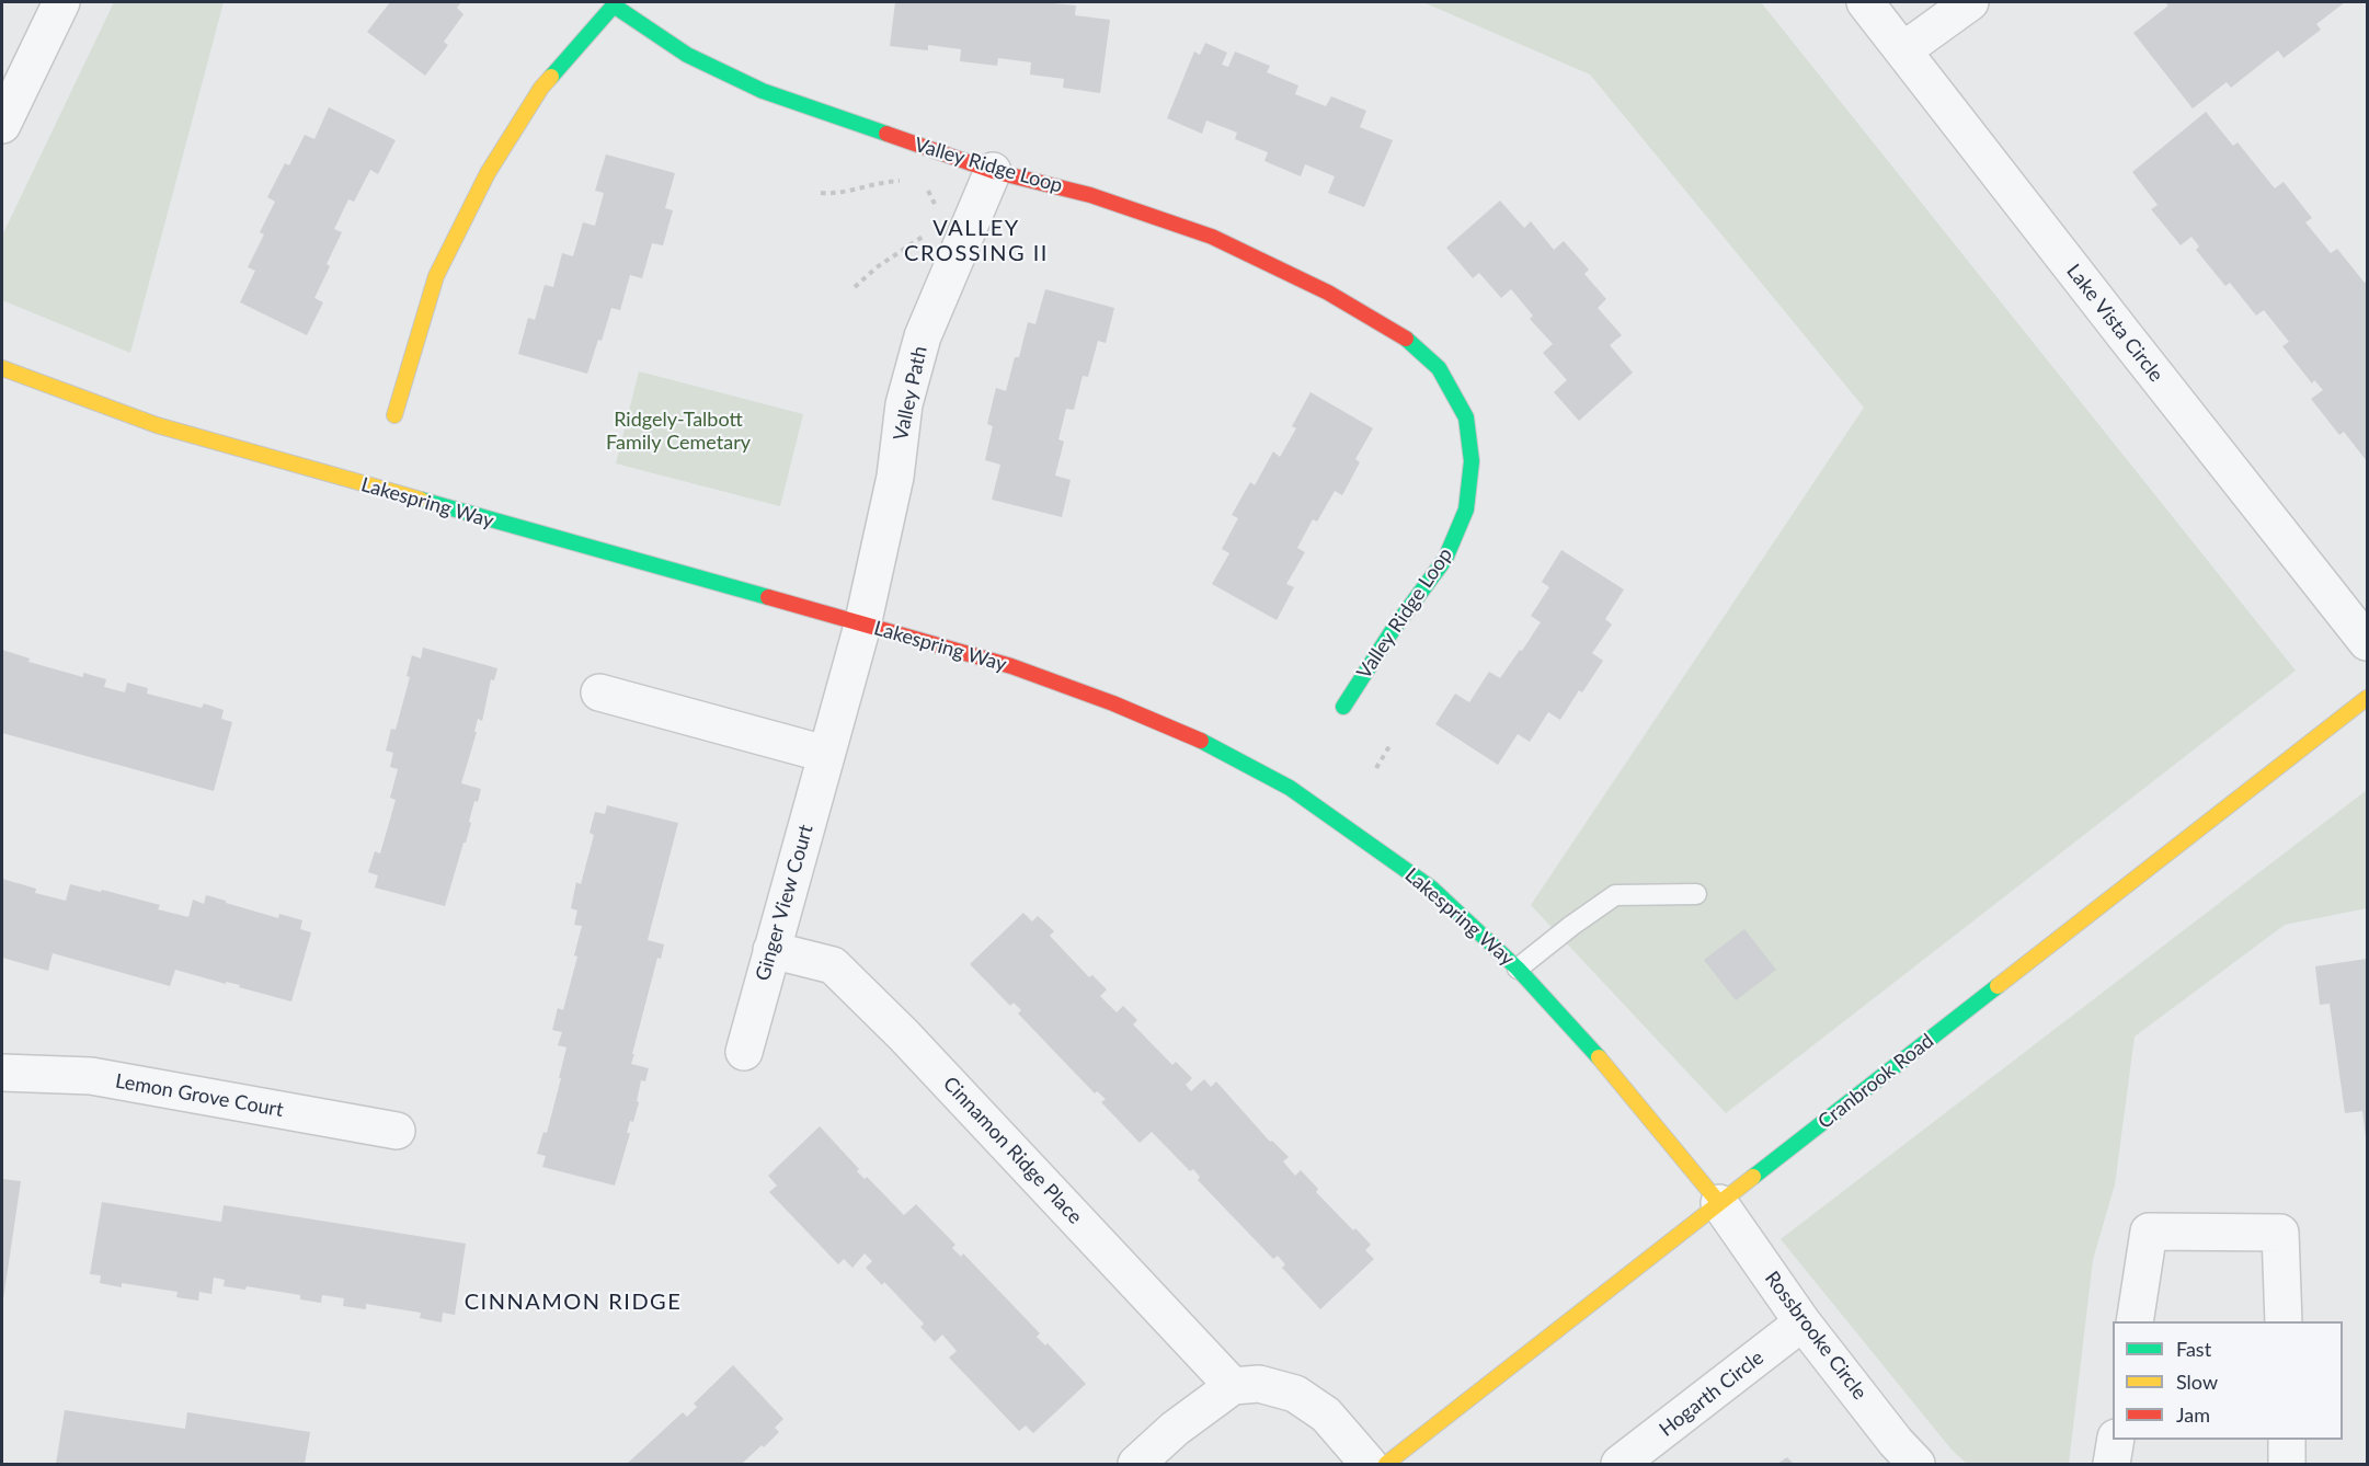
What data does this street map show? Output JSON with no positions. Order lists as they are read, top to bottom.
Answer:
{
  "streets": {
    "street": [
      "Valley Ridge Loop",
      "Lake Vista Circle",
      "Valley Path",
      "Lakespring Way",
      "Ginger View Court",
      "Cranbrook Road",
      "Lemon Grove Court",
      "Cinnamon Ridge Place",
      "Rossbrooke Circle",
      "Hogarth Circle"
    ]
  },
  "crossings": [
    ["Valley Ridge Loop", "Valley Path"],
    ["Valley Path", "Lakespring Way"],
    ["Valley Path", "Ginger View Court"],
    ["Lakespring Way", "Ginger View Court"],
    ["Lakespring Way", "Cranbrook Road"],
    ["Lakespring Way", "Rossbrooke Circle"],
    ["Ginger View Court", "Cinnamon Ridge Place"],
    ["Cranbrook Road", "Rossbrooke Circle"],
    ["Rossbrooke Circle", "Hogarth Circle"]
  ],
  "districts": ["VALLEY CROSSING II", "CINNAMON RIDGE"],
  "parks": ["Ridgely-Talbott Family Cemetary"],
  "legend": ["Fast", "Slow", "Jam"]
}
